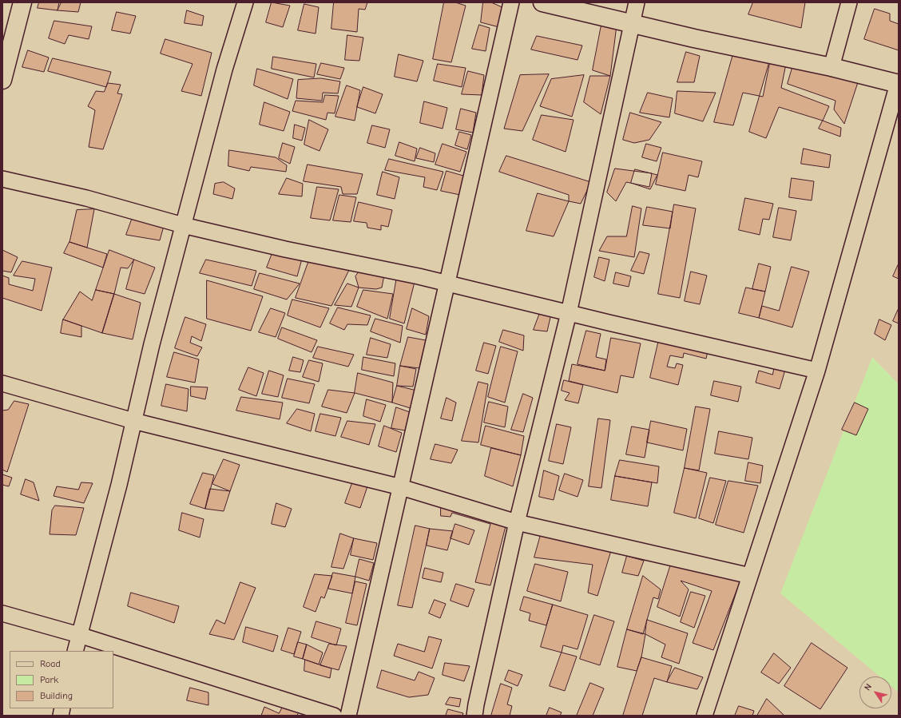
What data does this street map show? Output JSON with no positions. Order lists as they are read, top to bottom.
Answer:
{
  "legend": ["Road", "Park", "Building"],
  "north": "top left"
}
